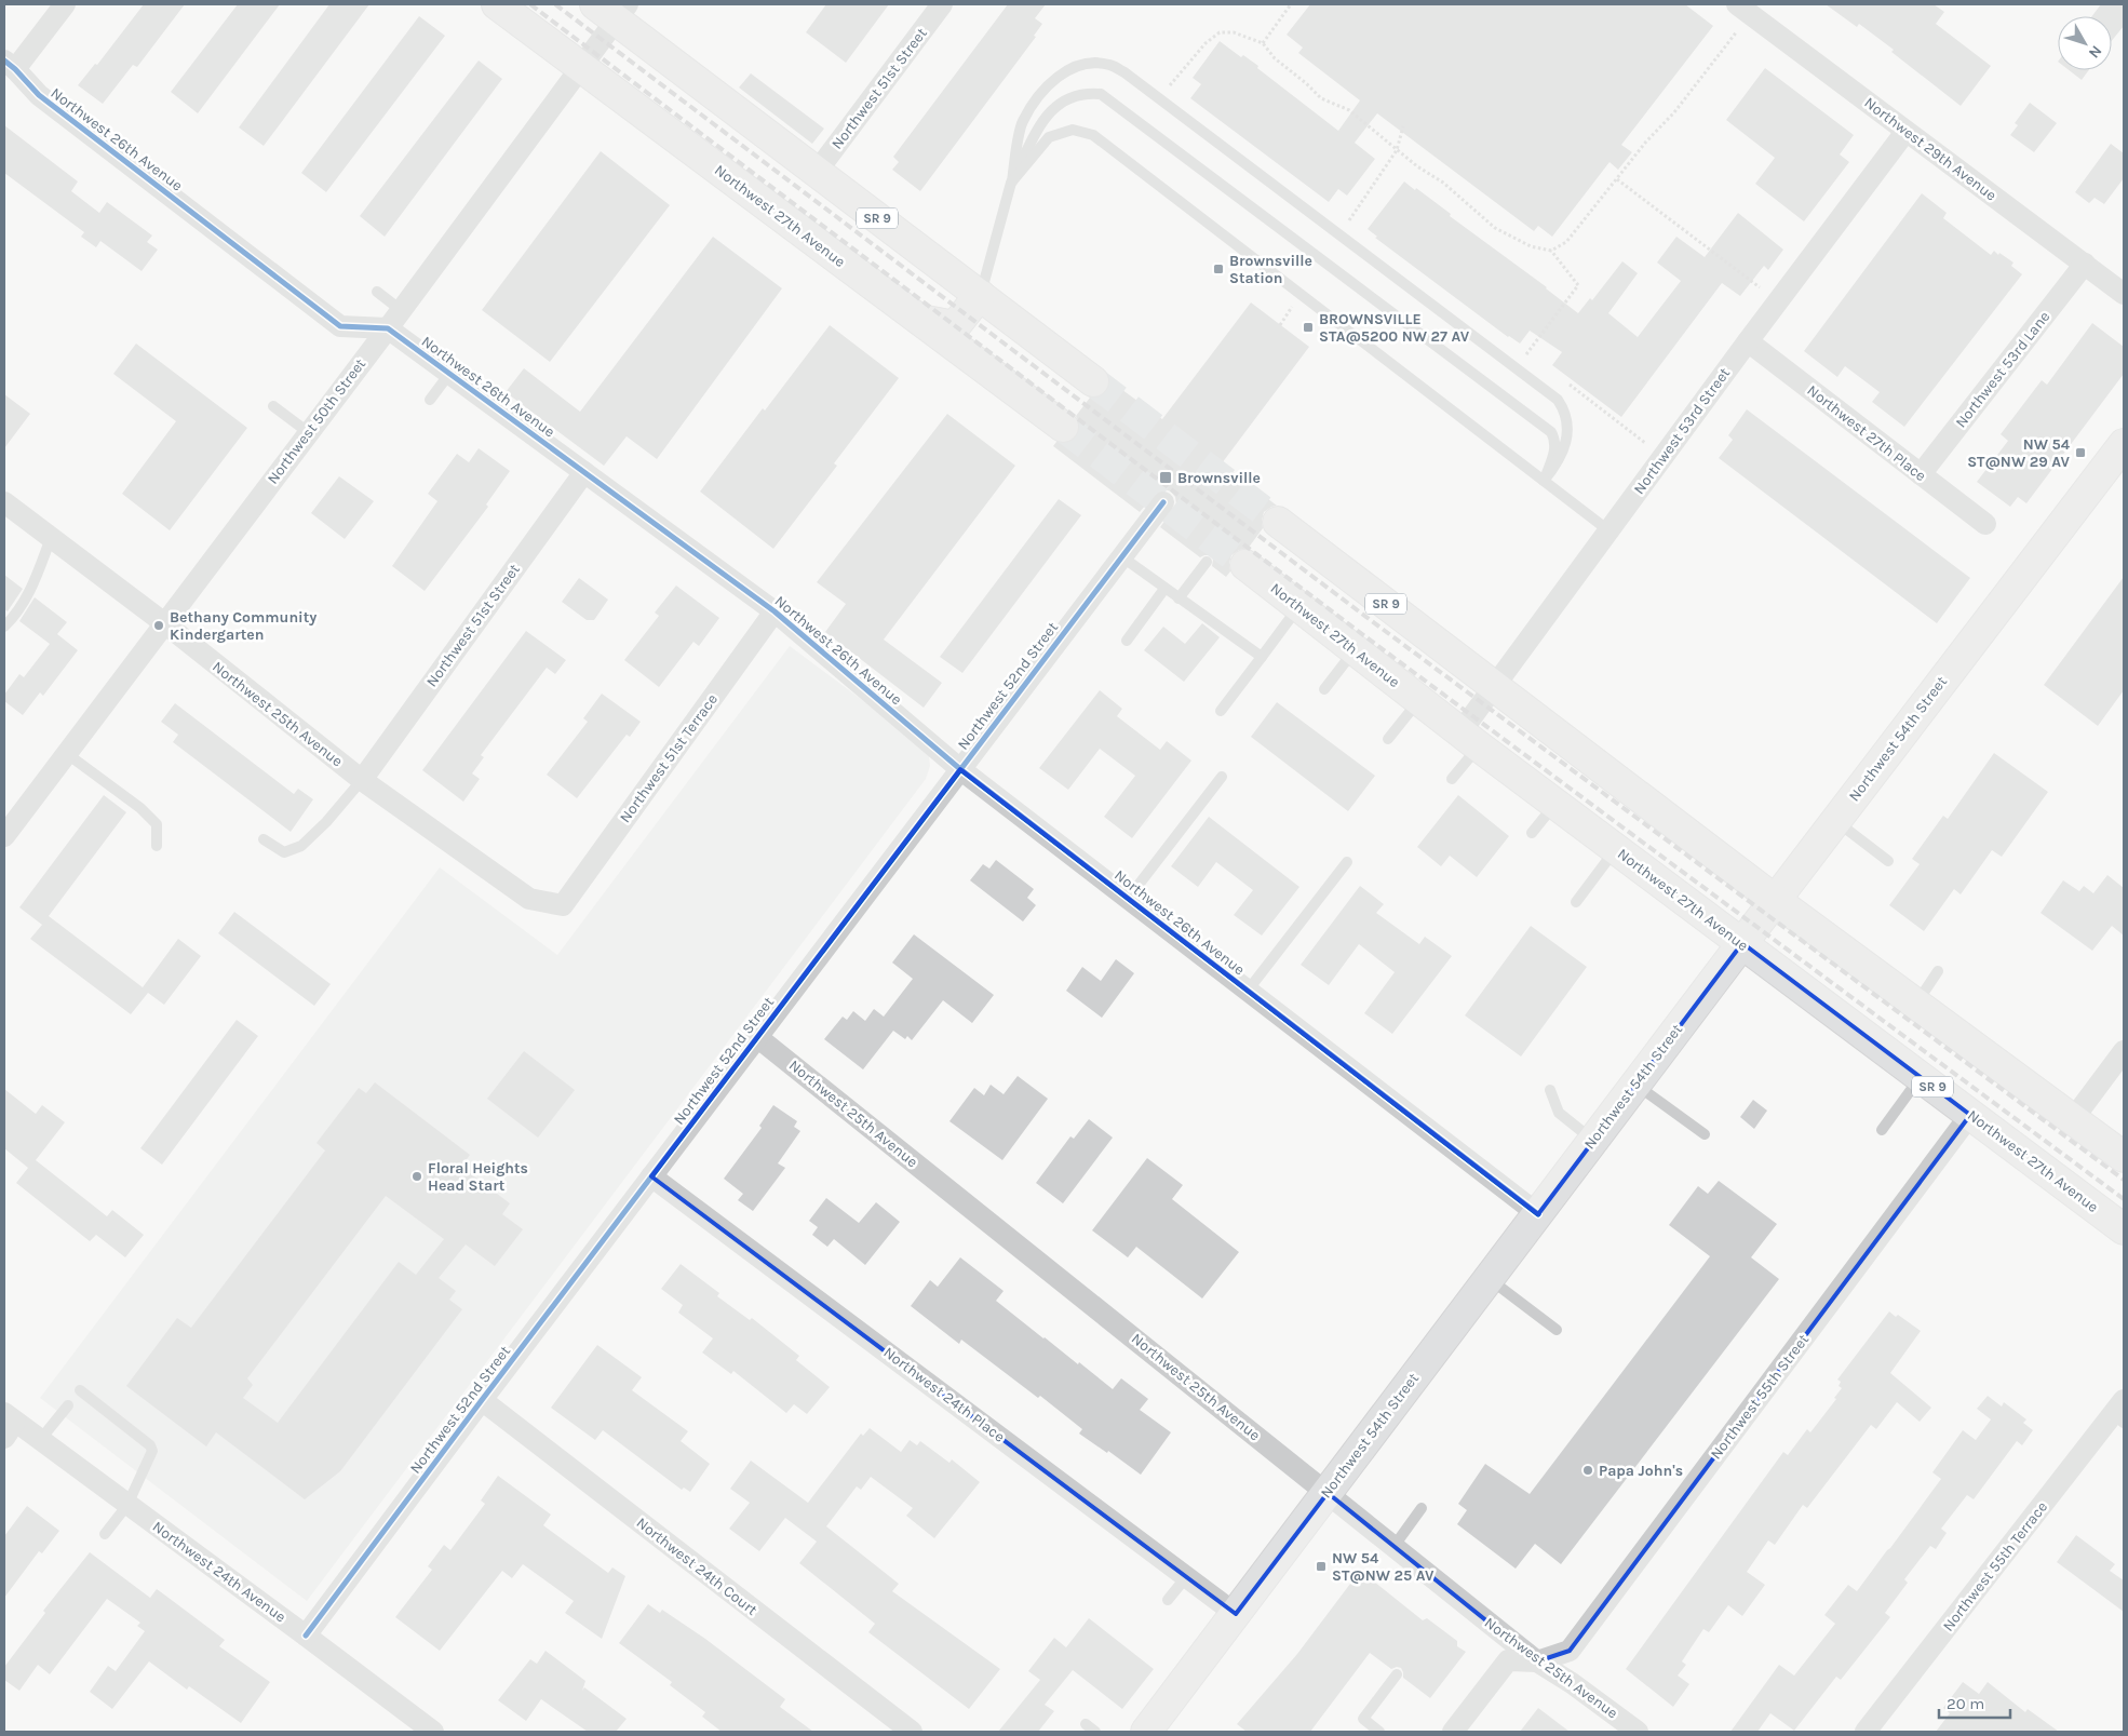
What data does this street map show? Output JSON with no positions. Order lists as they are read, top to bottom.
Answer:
{
  "streets": {
    "main road": ["Northwest 27th Avenue", "SR 9", "Northwest 54th Street"],
    "street": [
      "Northwest 51st Street",
      "Northwest 26th Avenue",
      "Northwest 29th Avenue",
      "Northwest 53rd Lane",
      "Northwest 50th Street",
      "Northwest 53rd Street",
      "Northwest 27th Place",
      "Northwest 52nd Street",
      "Northwest 25th Avenue",
      "Northwest 51st Terrace",
      "Northwest 24th Place",
      "Northwest 55th Street",
      "Northwest 24th Court",
      "Northwest 55th Terrace",
      "Northwest 24th Avenue"
    ]
  },
  "crossings": [
    ["Northwest 51st Street", "Northwest 26th Avenue"],
    ["Northwest 51st Street", "SR 9"],
    ["Northwest 51st Street", "Northwest 25th Avenue"],
    ["Northwest 26th Avenue", "Northwest 50th Street"],
    ["Northwest 26th Avenue", "Northwest 52nd Street"],
    ["Northwest 26th Avenue", "Northwest 54th Street"],
    ["Northwest 26th Avenue", "Northwest 51st Terrace"],
    ["Northwest 29th Avenue", "Northwest 53rd Lane"],
    ["Northwest 29th Avenue", "Northwest 53rd Street"],
    ["Northwest 27th Avenue", "Northwest 50th Street"],
    ["Northwest 27th Avenue", "Northwest 53rd Street"],
    ["Northwest 27th Avenue", "Northwest 54th Street"],
    ["Northwest 27th Avenue", "Northwest 55th Street"],
    ["SR 9", "Northwest 50th Street"],
    ["SR 9", "Northwest 53rd Street"],
    ["SR 9", "Northwest 54th Street"],
    ["Northwest 53rd Lane", "Northwest 27th Place"],
    ["Northwest 50th Street", "Northwest 25th Avenue"],
    ["Northwest 53rd Street", "Northwest 27th Place"],
    ["Northwest 52nd Street", "Northwest 25th Avenue"],
    ["Northwest 52nd Street", "Northwest 24th Place"],
    ["Northwest 52nd Street", "Northwest 24th Court"],
    ["Northwest 52nd Street", "Northwest 24th Avenue"],
    ["Northwest 25th Avenue", "Northwest 54th Street"],
    ["Northwest 25th Avenue", "Northwest 51st Terrace"],
    ["Northwest 25th Avenue", "Northwest 55th Street"],
    ["Northwest 54th Street", "Northwest 24th Place"]
  ],
  "places": {
    "transit": [
      "Brownsville Station",
      "BROWNSVILLE STA@5200 NW 27 AV",
      "NW 54 ST@NW 29 AV",
      "Brownsville",
      "NW 54 ST@NW 25 AV"
    ],
    "other": ["Bethany Community Kindergarten", "Floral Heights Head Start", "Papa John's"]
  },
  "scale_bar": "20 m",
  "north": "bottom right"
}
